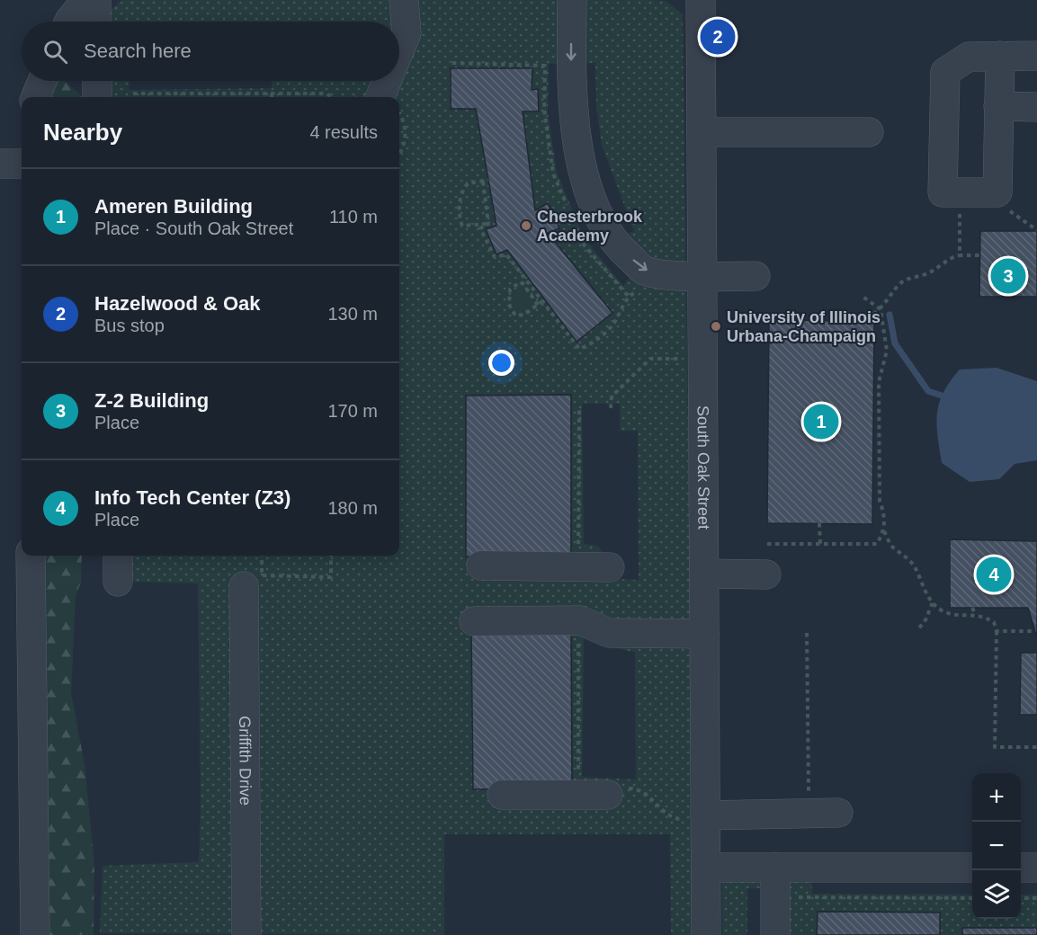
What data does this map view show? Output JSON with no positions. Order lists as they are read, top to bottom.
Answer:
{
  "streets": {
    "street": ["South Oak Street", "Griffith Drive"]
  },
  "places": ["Chesterbrook Academy", "University of Illinois Urbana-Champaign"],
  "page": {
    "pins": [
      "2",
      "3",
      "1",
      "4"
    ],
    "search": "Search here",
    "heading": ["Nearby", "4 results"],
    "list": [
      {
        "mark": "1",
        "name": "Ameren Building",
        "note": "Place · South Oak Street",
        "value": "110 m"
      },
      {
        "mark": "2",
        "name": "Hazelwood & Oak",
        "note": "Bus stop",
        "value": "130 m"
      },
      {
        "mark": "3",
        "name": "Z-2 Building",
        "note": "Place",
        "value": "170 m"
      },
      {
        "mark": "4",
        "name": "Info Tech Center (Z3)",
        "note": "Place",
        "value": "180 m"
      }
    ],
    "map_buttons": ["+", "−"]
  }
}
